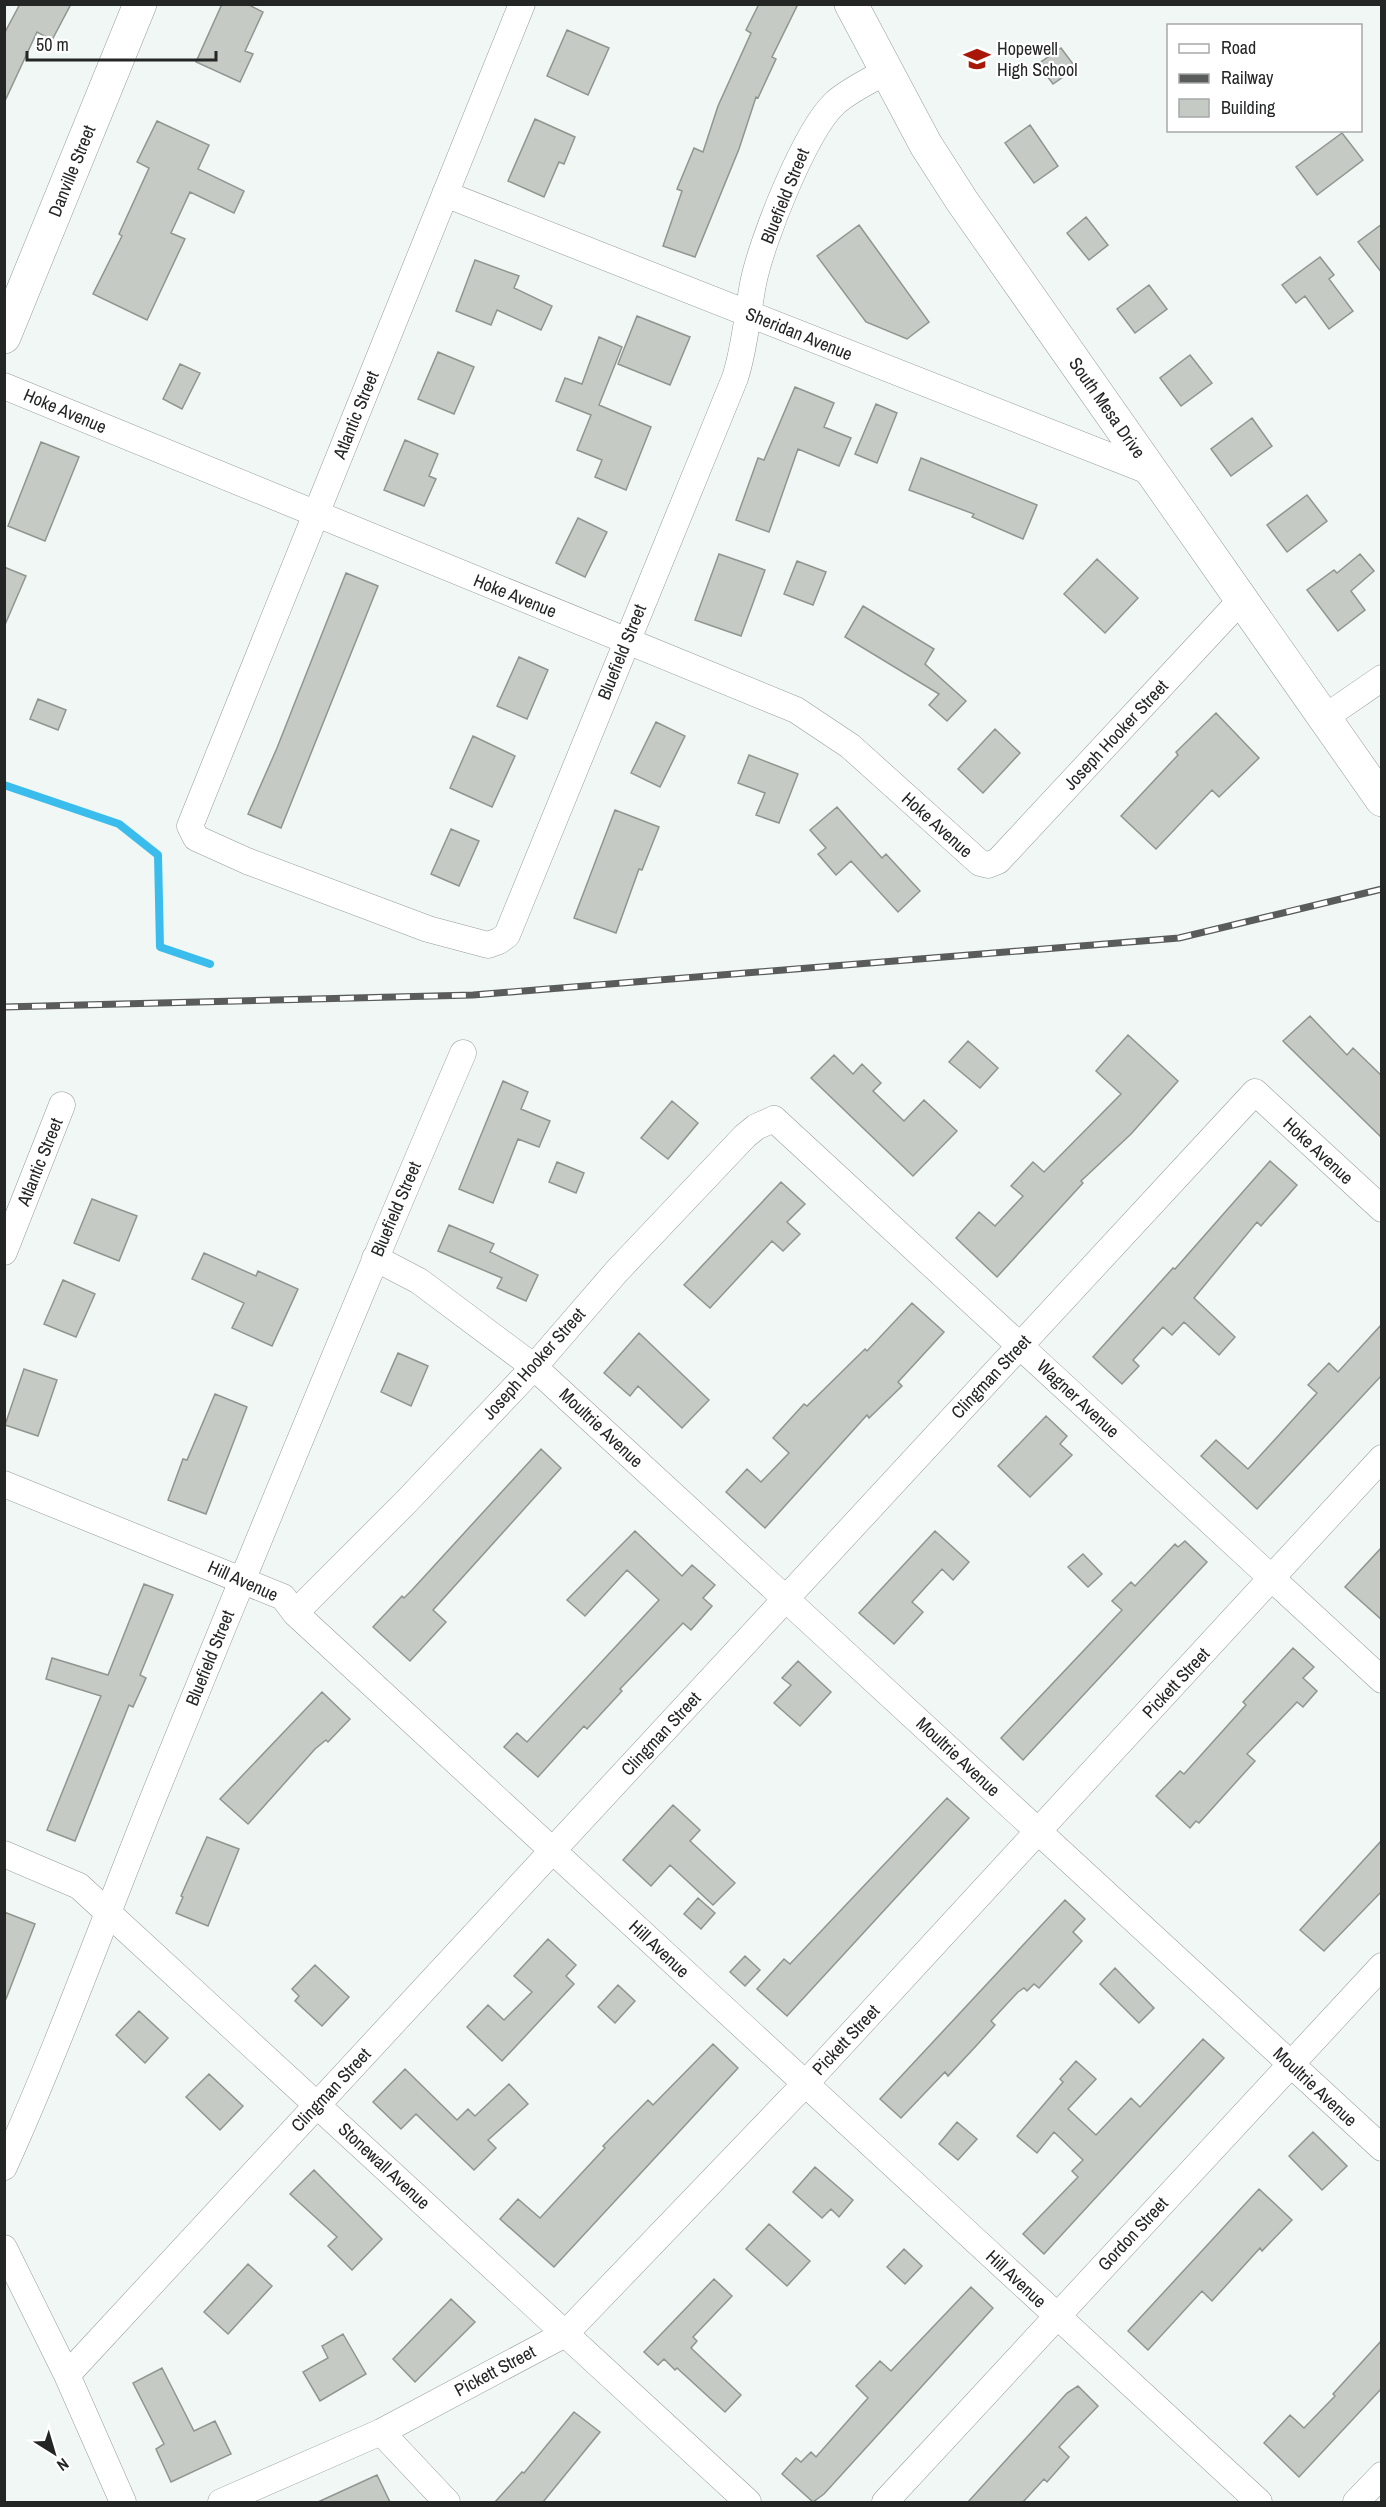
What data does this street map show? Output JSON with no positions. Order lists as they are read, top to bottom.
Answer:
{
  "streets": {
    "main road": ["Danville Street", "South Mesa Drive"],
    "street": [
      "Bluefield Street",
      "Sheridan Avenue",
      "Hoke Avenue",
      "Atlantic Street",
      "Joseph Hooker Street",
      "Clingman Street",
      "Wagner Avenue",
      "Moultrie Avenue",
      "Hill Avenue",
      "Pickett Street",
      "Stonewall Avenue",
      "Gordon Street"
    ]
  },
  "crossings": [
    ["Bluefield Street", "Sheridan Avenue"],
    ["Bluefield Street", "South Mesa Drive"],
    ["Bluefield Street", "Hoke Avenue"],
    ["Bluefield Street", "Atlantic Street"],
    ["Bluefield Street", "Moultrie Avenue"],
    ["Bluefield Street", "Hill Avenue"],
    ["Bluefield Street", "Stonewall Avenue"],
    ["Sheridan Avenue", "South Mesa Drive"],
    ["Sheridan Avenue", "Atlantic Street"],
    ["South Mesa Drive", "Joseph Hooker Street"],
    ["Hoke Avenue", "Atlantic Street"],
    ["Hoke Avenue", "Joseph Hooker Street"],
    ["Hoke Avenue", "Clingman Street"],
    ["Joseph Hooker Street", "Wagner Avenue"],
    ["Joseph Hooker Street", "Moultrie Avenue"],
    ["Joseph Hooker Street", "Hill Avenue"],
    ["Clingman Street", "Wagner Avenue"],
    ["Clingman Street", "Moultrie Avenue"],
    ["Clingman Street", "Hill Avenue"],
    ["Clingman Street", "Stonewall Avenue"],
    ["Wagner Avenue", "Pickett Street"],
    ["Moultrie Avenue", "Pickett Street"],
    ["Moultrie Avenue", "Gordon Street"],
    ["Hill Avenue", "Pickett Street"],
    ["Hill Avenue", "Gordon Street"],
    ["Pickett Street", "Stonewall Avenue"]
  ],
  "places": {
    "school or university": ["Hopewell High School"]
  },
  "legend": ["Road", "Railway", "Building"],
  "scale_bar": "50 m",
  "north": "bottom right"
}
